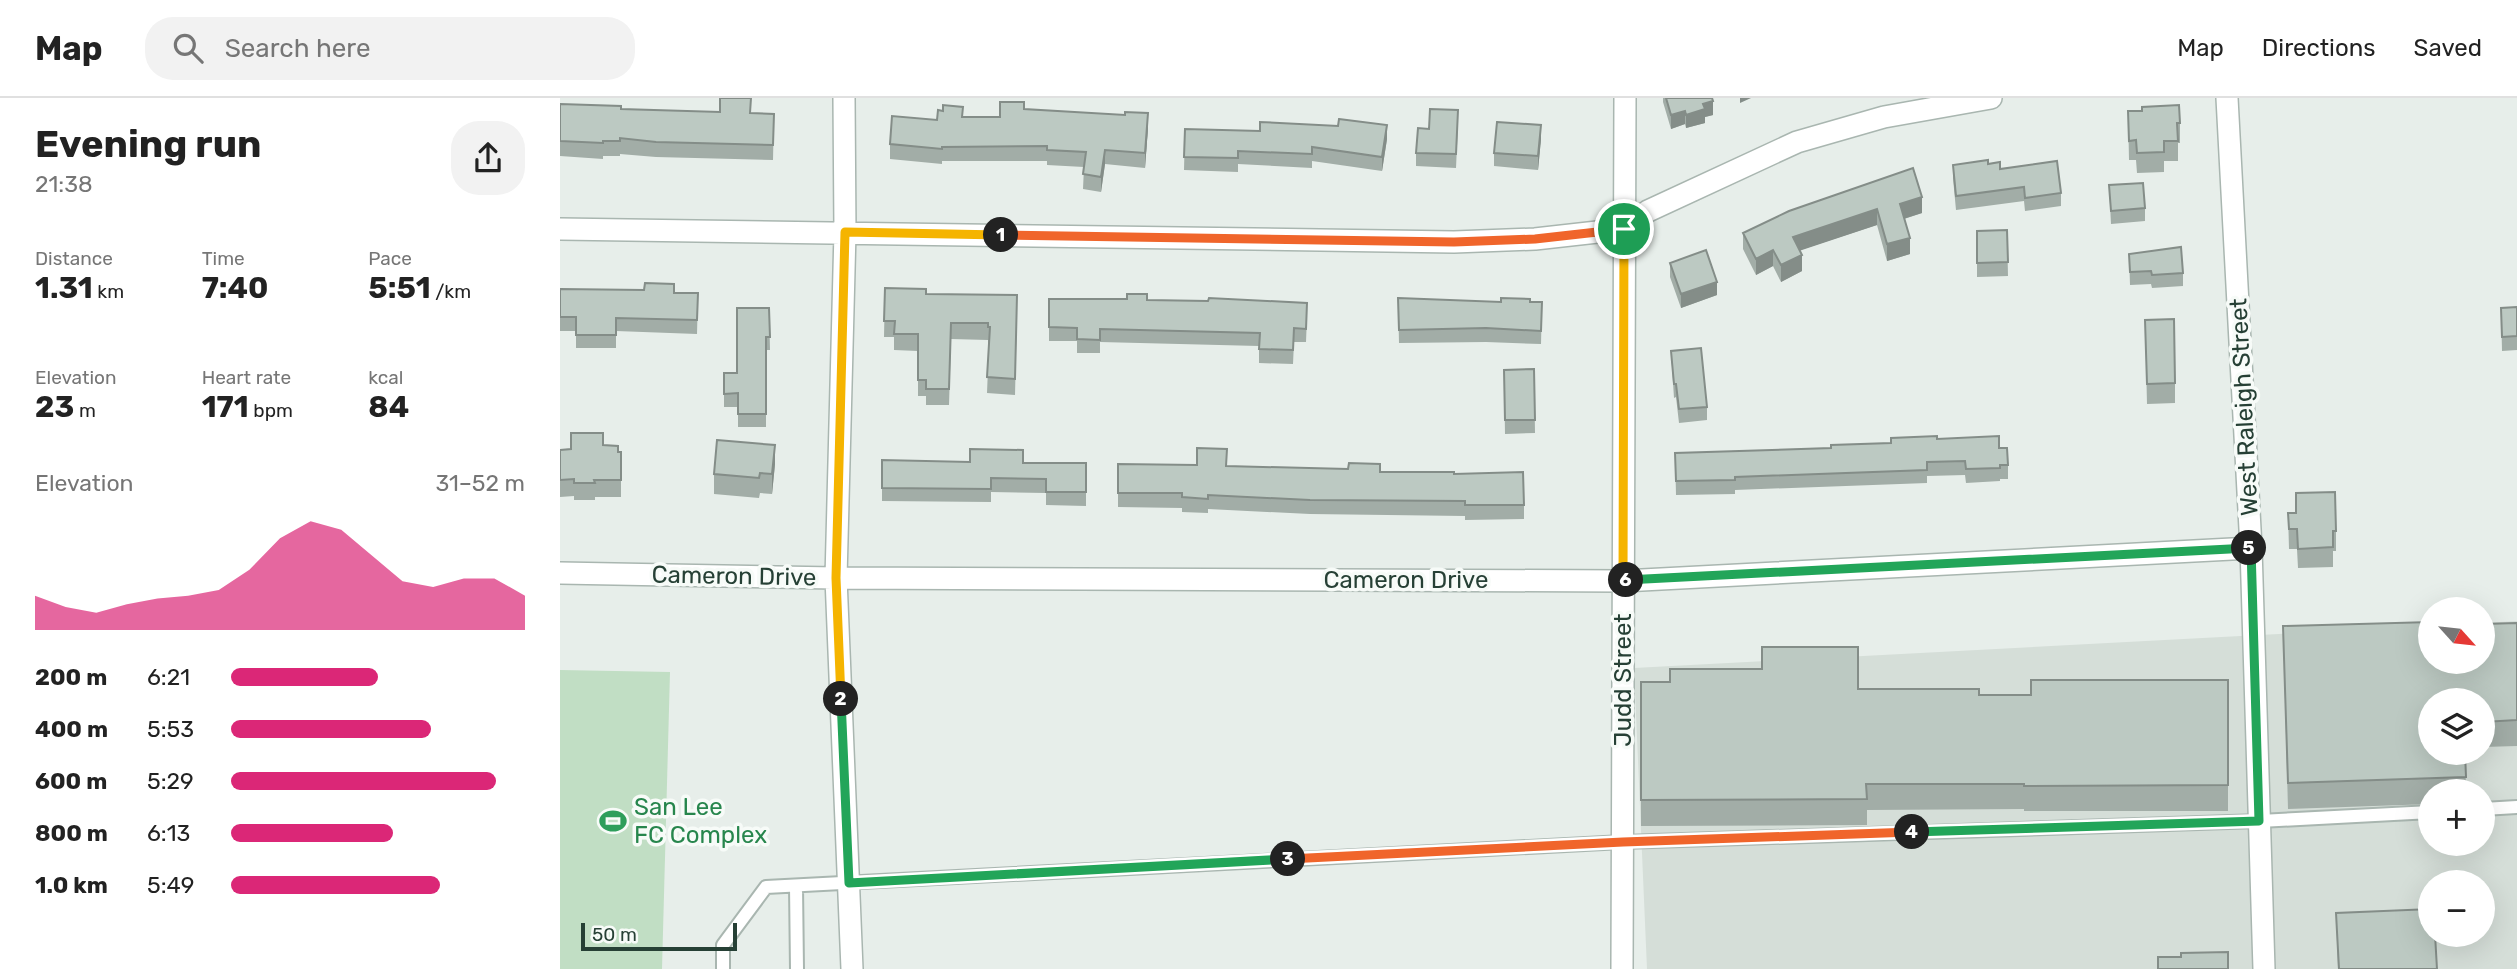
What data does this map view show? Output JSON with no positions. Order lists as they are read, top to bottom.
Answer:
{
  "streets": {
    "street": ["West Raleigh Street", "Cameron Drive", "Judd Street"]
  },
  "crossings": [
    ["West Raleigh Street", "Cameron Drive"],
    ["Cameron Drive", "Judd Street"]
  ],
  "places": {
    "sports": ["San Lee FC Complex"]
  },
  "scale_bar": "50 m",
  "north": "bottom right",
  "page": {
    "header": "Map",
    "search": "Search here",
    "nav": ["Map", "Directions", "Saved"],
    "heading": ["Evening run", "21:38"],
    "stats": [
      ["Distance", "1.31 km"],
      ["Time", "7:40"],
      ["Pace", "5:51 /km"],
      ["Elevation", "23 m"],
      ["Heart rate", "171 bpm"],
      ["kcal", "84"]
    ],
    "pins": [
      "1",
      "5",
      "6",
      "2",
      "4",
      "3"
    ],
    "chart": ["Elevation", "31–52 m"],
    "map_buttons": ["+", "−"],
    "list": [
      {
        "name": "200 m",
        "note": "6:21"
      },
      {
        "name": "400 m",
        "note": "5:53"
      },
      {
        "name": "600 m",
        "note": "5:29"
      },
      {
        "name": "800 m",
        "note": "6:13"
      },
      {
        "name": "1.0 km",
        "note": "5:49"
      }
    ],
    "scale": "50 m"
  }
}
